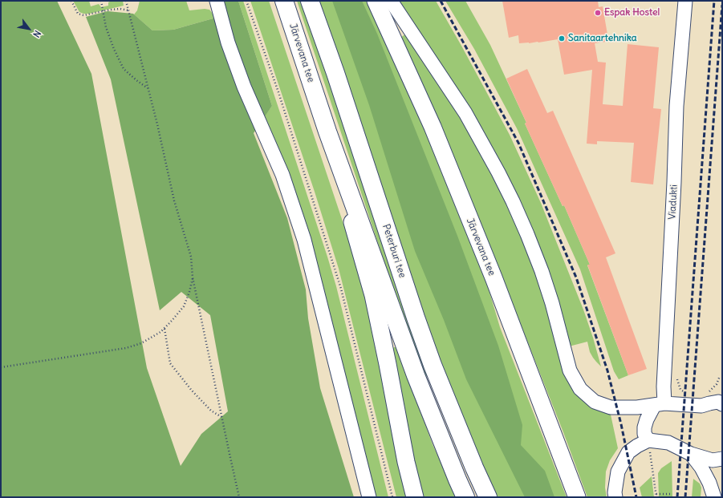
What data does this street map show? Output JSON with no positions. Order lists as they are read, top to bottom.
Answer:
{
  "streets": {
    "highway": ["Järvevana tee", "Peterburi tee"],
    "street": ["Viadukti"]
  },
  "places": ["Espak Hostel", "Sanitaartehnika"],
  "north": "bottom right"
}
